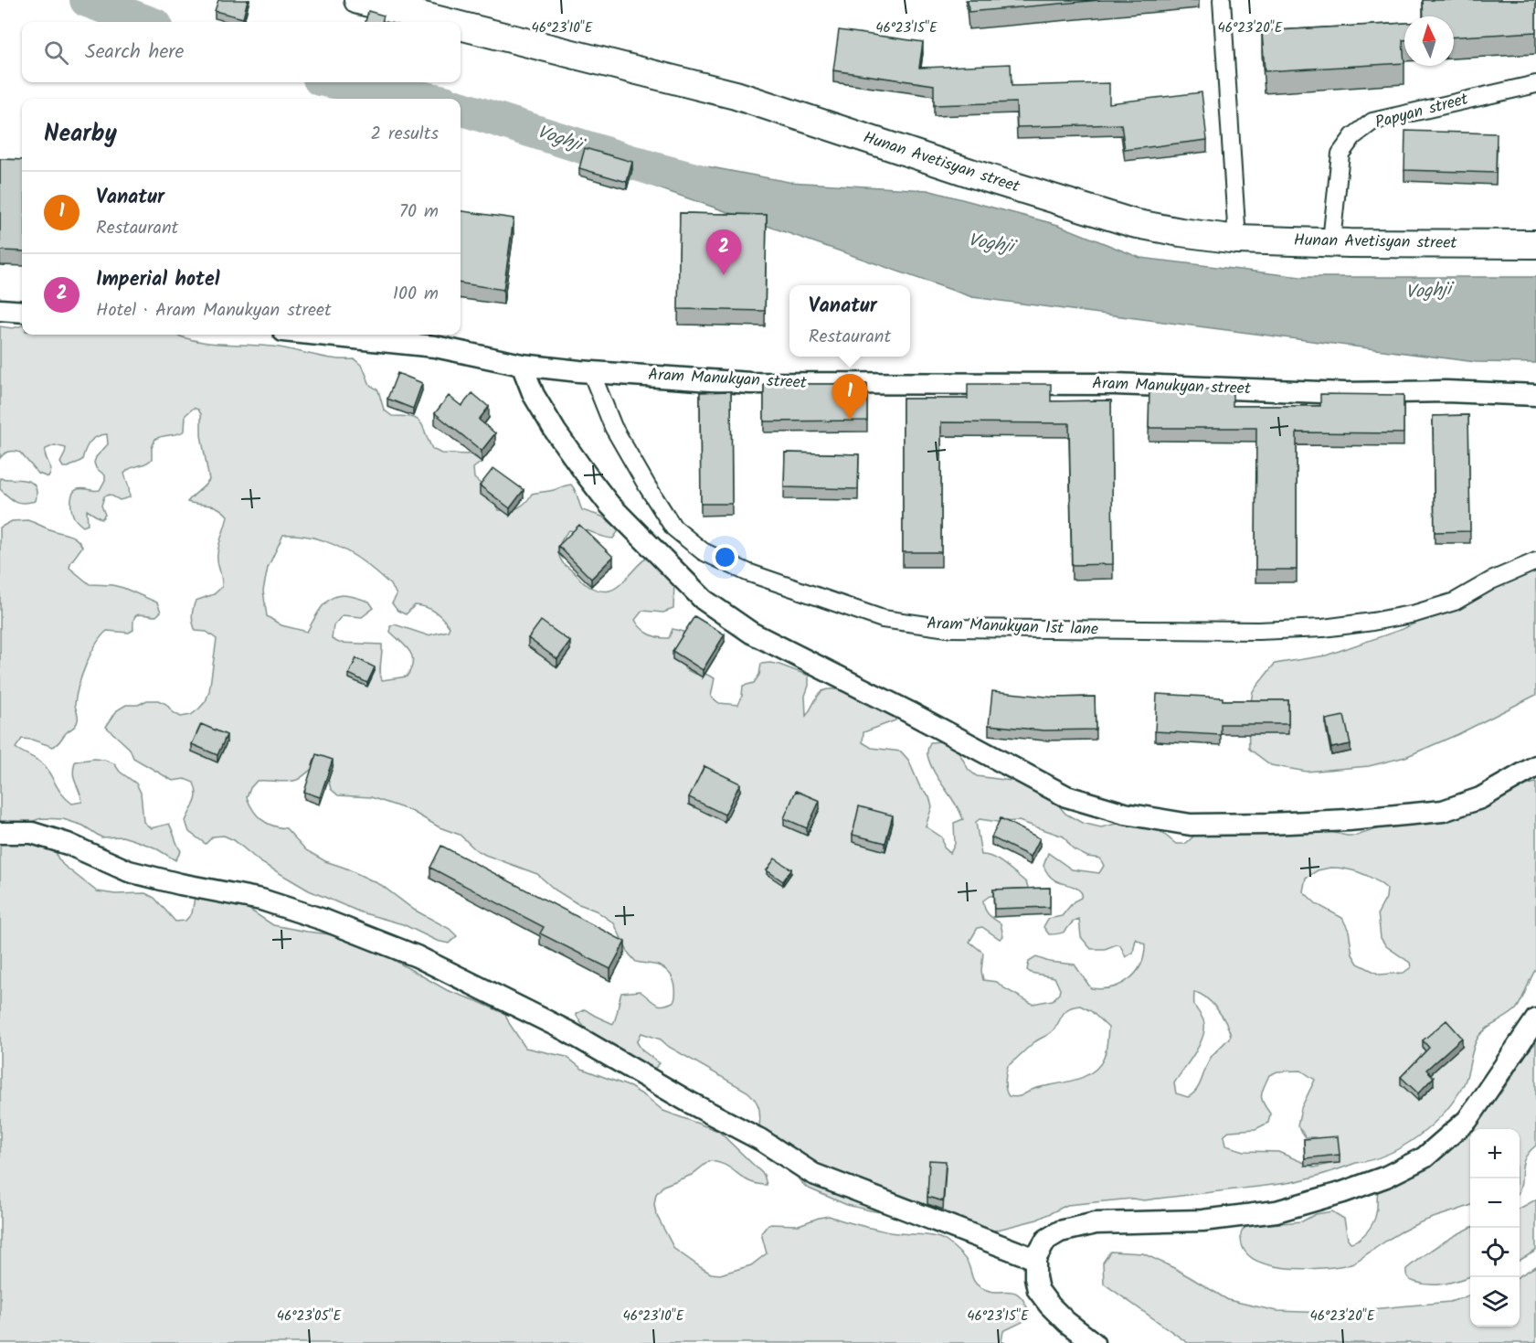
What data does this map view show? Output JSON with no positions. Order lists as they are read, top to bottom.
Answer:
{
  "streets": {
    "highway": ["Hunan Avetisyan street"],
    "street": ["Papyan street", "Aram Manukyan street", "Aram Manukyan 1st lane"]
  },
  "crossings": [
    ["Papyan street", "Hunan Avetisyan street"],
    ["Aram Manukyan street", "Aram Manukyan 1st lane"]
  ],
  "water": ["Voghji"],
  "north": "top",
  "page": {
    "search": "Search here",
    "heading": ["Nearby", "2 results"],
    "list": [
      {
        "mark": "1",
        "name": "Vanatur",
        "note": "Restaurant",
        "value": "70 m"
      },
      {
        "mark": "2",
        "name": "Imperial hotel",
        "note": "Hotel · Aram Manukyan street",
        "value": "100 m"
      }
    ],
    "pins": ["2", "1"],
    "popup": ["Vanatur", "Restaurant"],
    "map_buttons": ["+", "−"]
  },
  "coordinates": [
    "46°23'10\"E",
    "46°23'15\"E",
    "46°23'20\"E",
    "46°23'05\"E"
  ]
}
